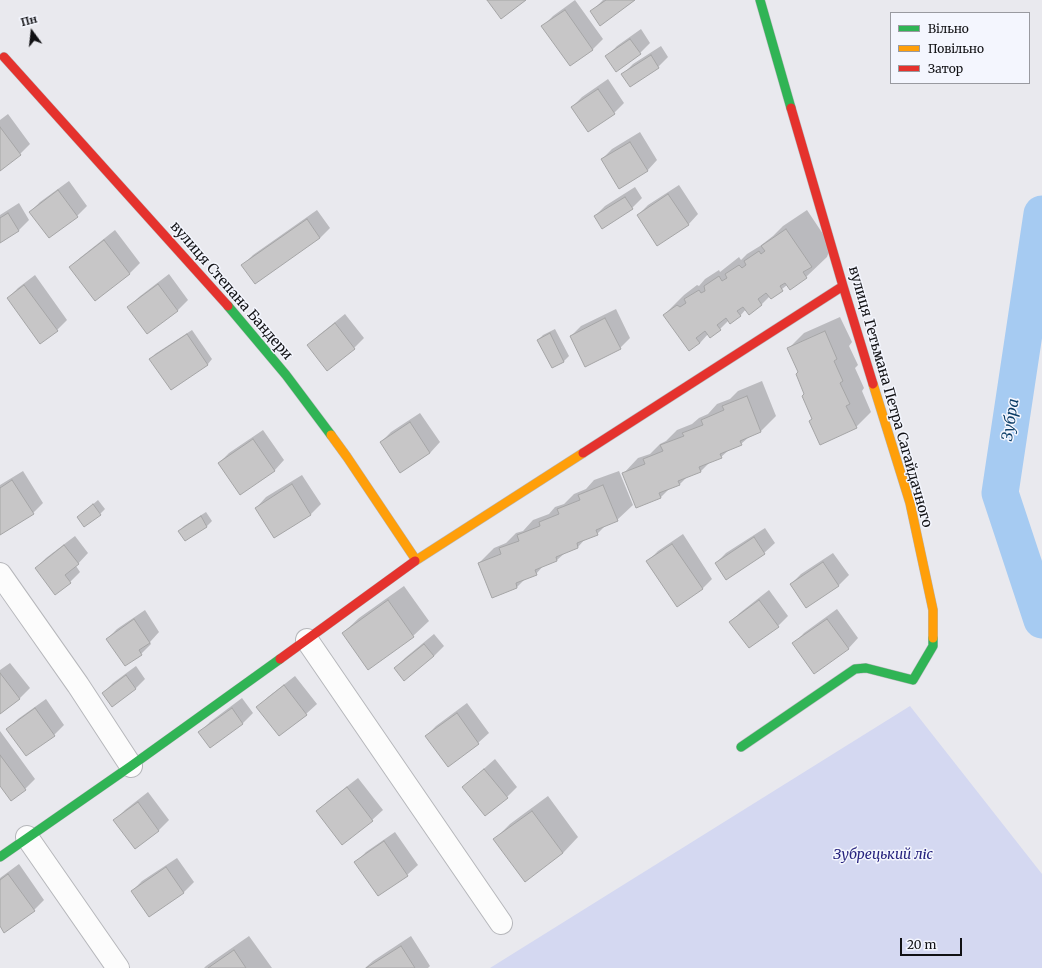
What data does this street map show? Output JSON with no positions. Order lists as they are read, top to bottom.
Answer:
{
  "streets": {
    "street": ["вулиця Степана Бандери", "вулиця Гетьмана Петра Сагайдачного"]
  },
  "water": ["Зубра"],
  "parks": ["Зубрецький ліс"],
  "legend": ["Вільно", "Повільно", "Затор"],
  "scale_bar": "20 m",
  "north": "top"
}
